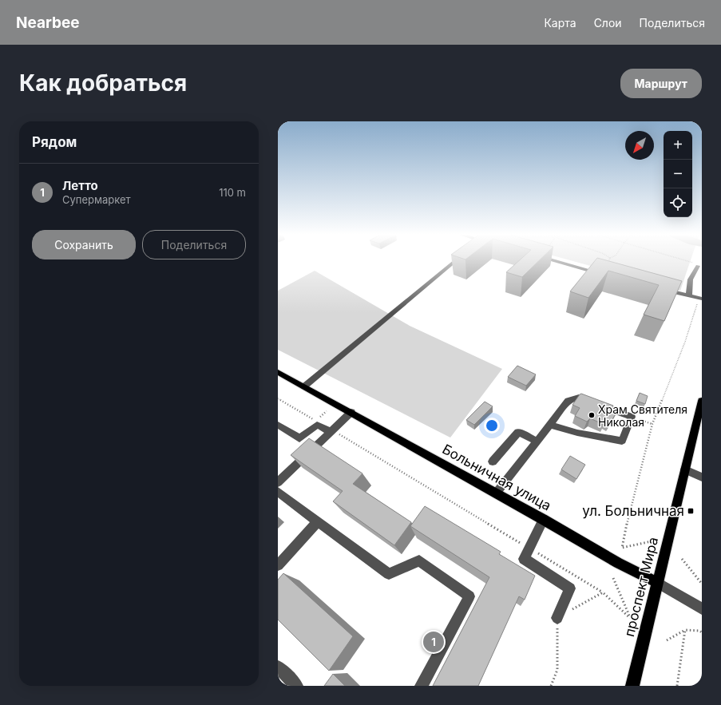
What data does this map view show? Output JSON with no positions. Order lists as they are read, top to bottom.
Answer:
{
  "streets": {
    "main road": ["Больничная улица", "проспект Мира"]
  },
  "crossings": [
    ["Больничная улица", "проспект Мира"]
  ],
  "places": {
    "other": ["Храм Святителя Николая"],
    "transit": ["ул. Больничная"]
  },
  "north": "bottom left",
  "page": {
    "header": "Nearbee",
    "nav": ["Карта", "Слои", "Поделиться"],
    "buttons": [
      "Маршрут",
      ["Сохранить", "Поделиться"]
    ],
    "title": "Как добраться",
    "heading": "Рядом",
    "map_buttons": ["+", "−"],
    "list": [
      {
        "mark": "1",
        "name": "Летто",
        "note": "Супермаркет",
        "value": "110 m"
      }
    ],
    "pins": "1"
  }
}
